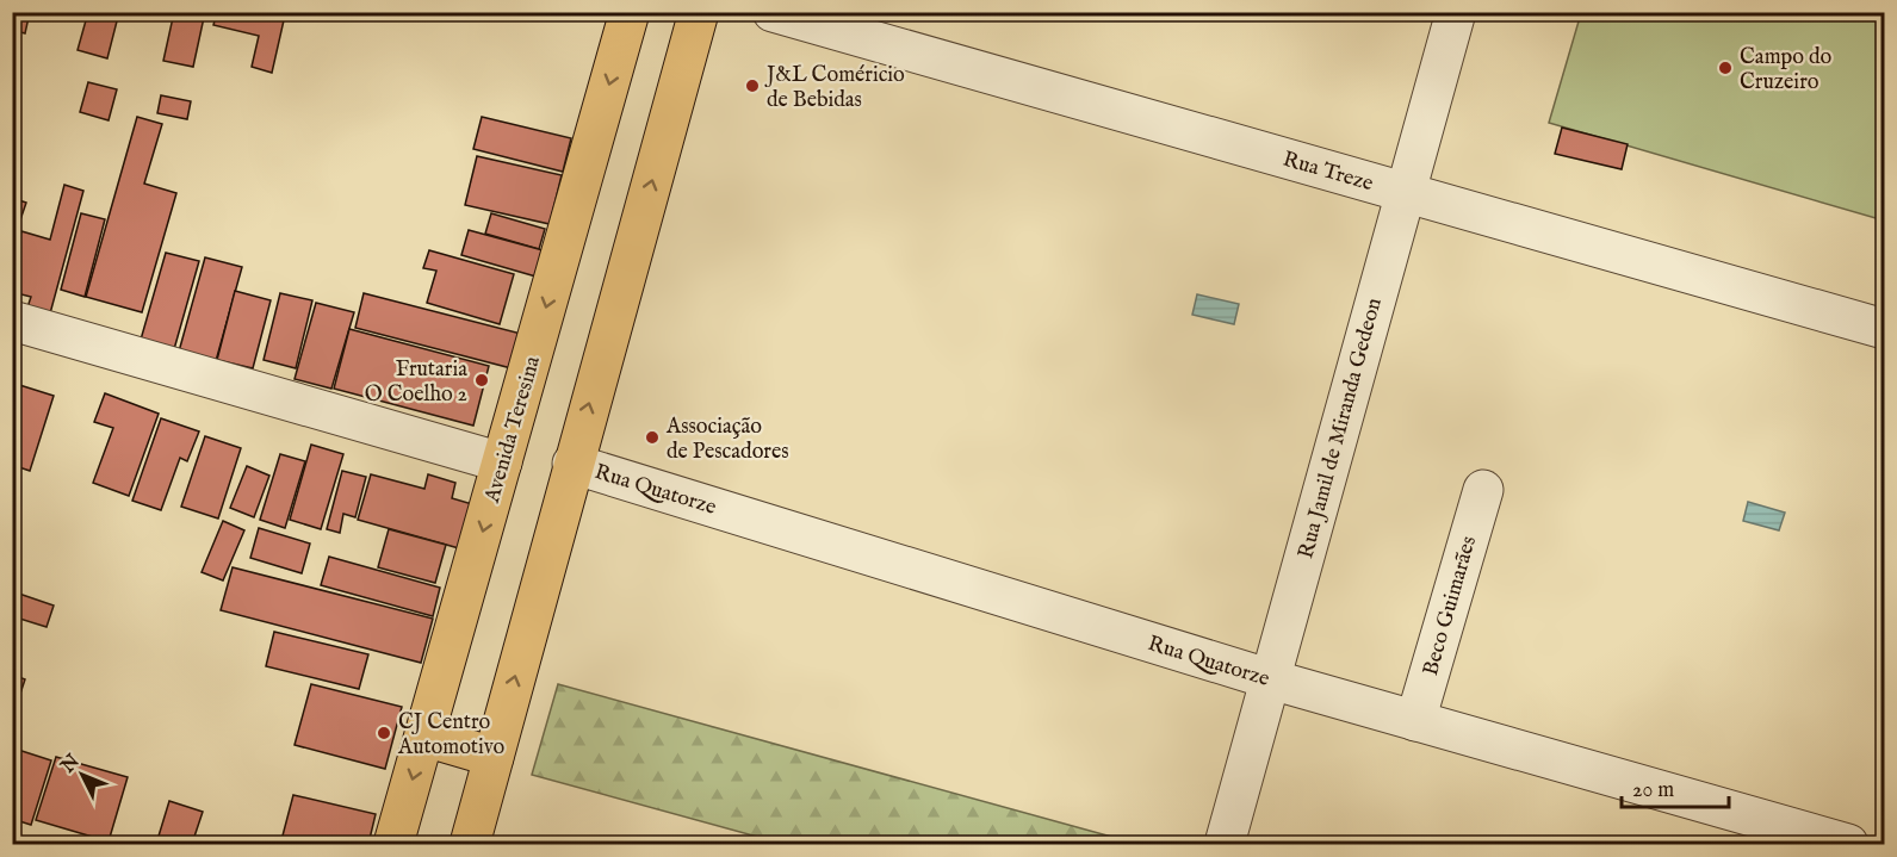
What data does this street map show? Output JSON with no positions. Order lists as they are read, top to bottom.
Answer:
{
  "streets": {
    "main road": ["Avenida Teresina"],
    "street": [
      "Rua Treze",
      "Rua Jamil de Miranda Gedeon",
      "Rua Quatorze",
      "Beco Guimarães"
    ]
  },
  "crossings": [
    ["Rua Treze", "Rua Jamil de Miranda Gedeon"],
    ["Rua Jamil de Miranda Gedeon", "Rua Quatorze"],
    ["Rua Quatorze", "Beco Guimarães"]
  ],
  "places": [
    "Campo do Cruzeiro",
    "J&L Coméricio de Bebidas",
    "Frutaria O Coelho 2",
    "Associação de Pescadores",
    "CJ Centro Automotivo"
  ],
  "scale_bar": "20 m",
  "north": "top left"
}
